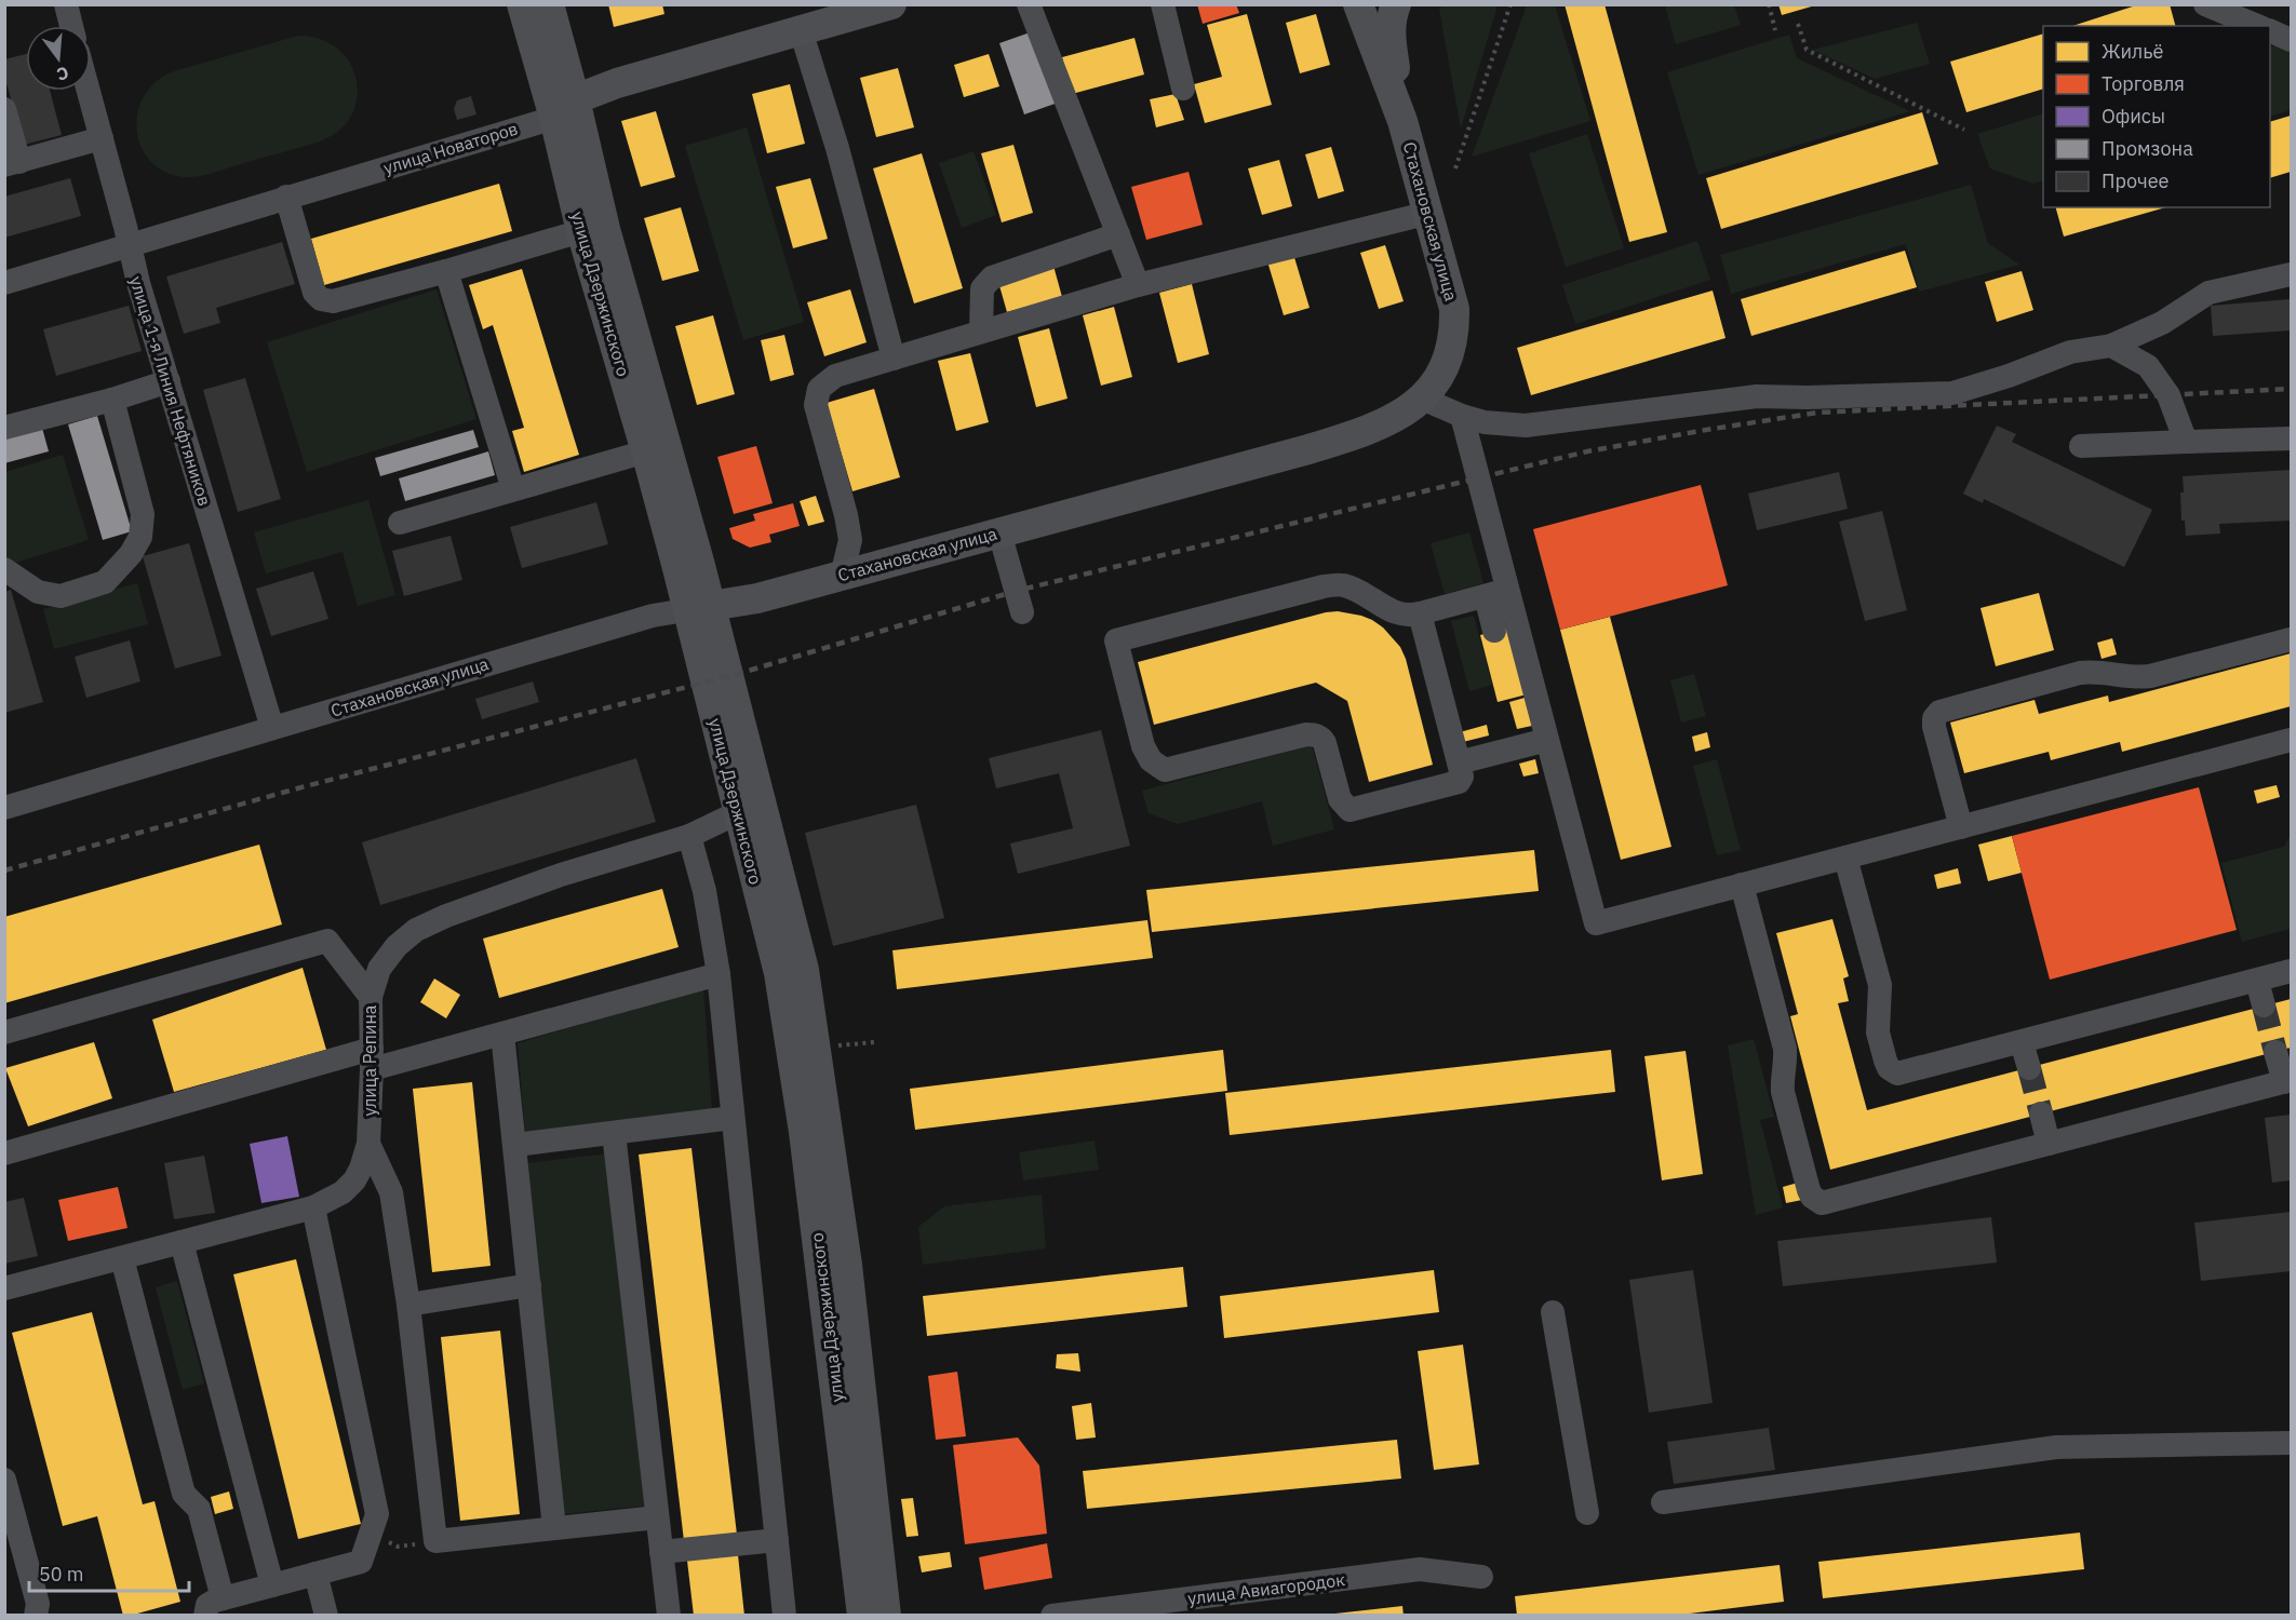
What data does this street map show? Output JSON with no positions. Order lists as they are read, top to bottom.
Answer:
{
  "streets": {
    "main road": ["улица Новаторов", "Стахановская улица", "улица Дзержинского"],
    "street": ["улица 1-я Линия Нефтяников", "улица Репина", "улица Авиагородок"]
  },
  "crossings": [
    ["улица Новаторов", "улица Дзержинского"],
    ["улица Новаторов", "улица 1-я Линия Нефтяников"],
    ["Стахановская улица", "улица Дзержинского"],
    ["Стахановская улица", "улица 1-я Линия Нефтяников"],
    ["улица Дзержинского", "улица Репина"]
  ],
  "legend": [
    "Жильё",
    "Торговля",
    "Офисы",
    "Промзона",
    "Прочее"
  ],
  "scale_bar": "50 m",
  "north": "bottom"
}
